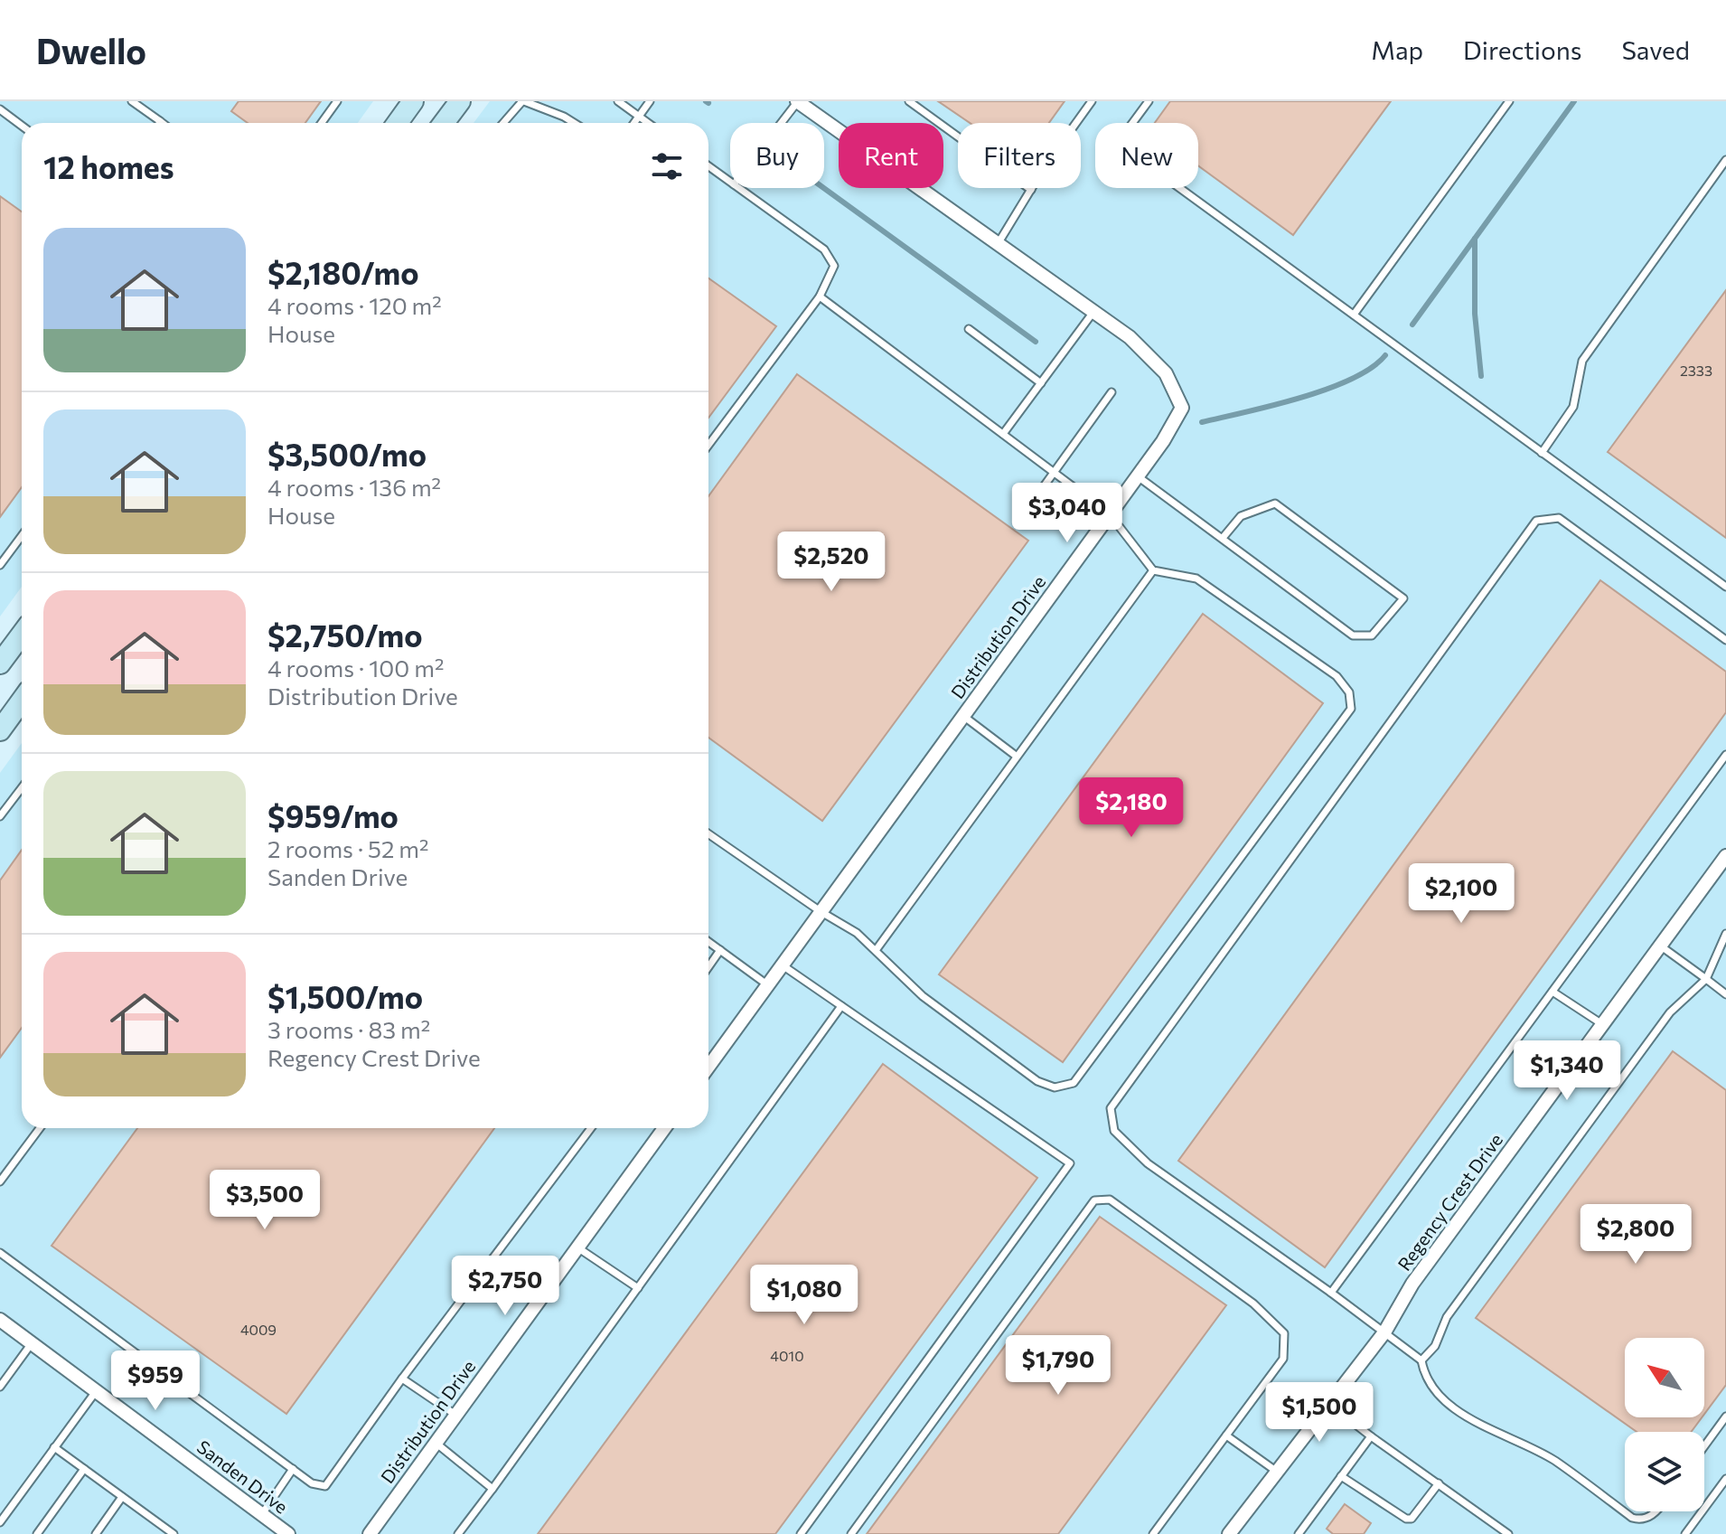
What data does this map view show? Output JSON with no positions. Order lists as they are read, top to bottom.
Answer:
{
  "streets": {
    "street": ["Distribution Drive", "Regency Crest Drive", "Sanden Drive"]
  },
  "house_numbers": ["2333", "4009", "4010"],
  "north": "top left",
  "page": {
    "header": "Dwello",
    "nav": ["Map", "Directions", "Saved"],
    "chip": [
      "Buy",
      "Rent",
      "Filters",
      "New"
    ],
    "heading": "12 homes",
    "list": [
      {
        "name": "$2,180/mo",
        "note": "4 rooms · 120 m² · House"
      },
      {
        "name": "$3,500/mo",
        "note": "4 rooms · 136 m² · House"
      },
      {
        "name": "$2,750/mo",
        "note": "4 rooms · 100 m² · Distribution Drive"
      },
      {
        "name": "$959/mo",
        "note": "2 rooms · 52 m² · Sanden Drive"
      },
      {
        "name": "$1,500/mo",
        "note": "3 rooms · 83 m² · Regency Crest Drive"
      }
    ],
    "price": [
      "$3,040",
      "$2,520",
      "$2,180",
      "$2,100",
      "$1,340",
      "$3,500",
      "$2,800",
      "$2,750",
      "$1,080",
      "$1,790",
      "$959",
      "$1,500"
    ]
  }
}
